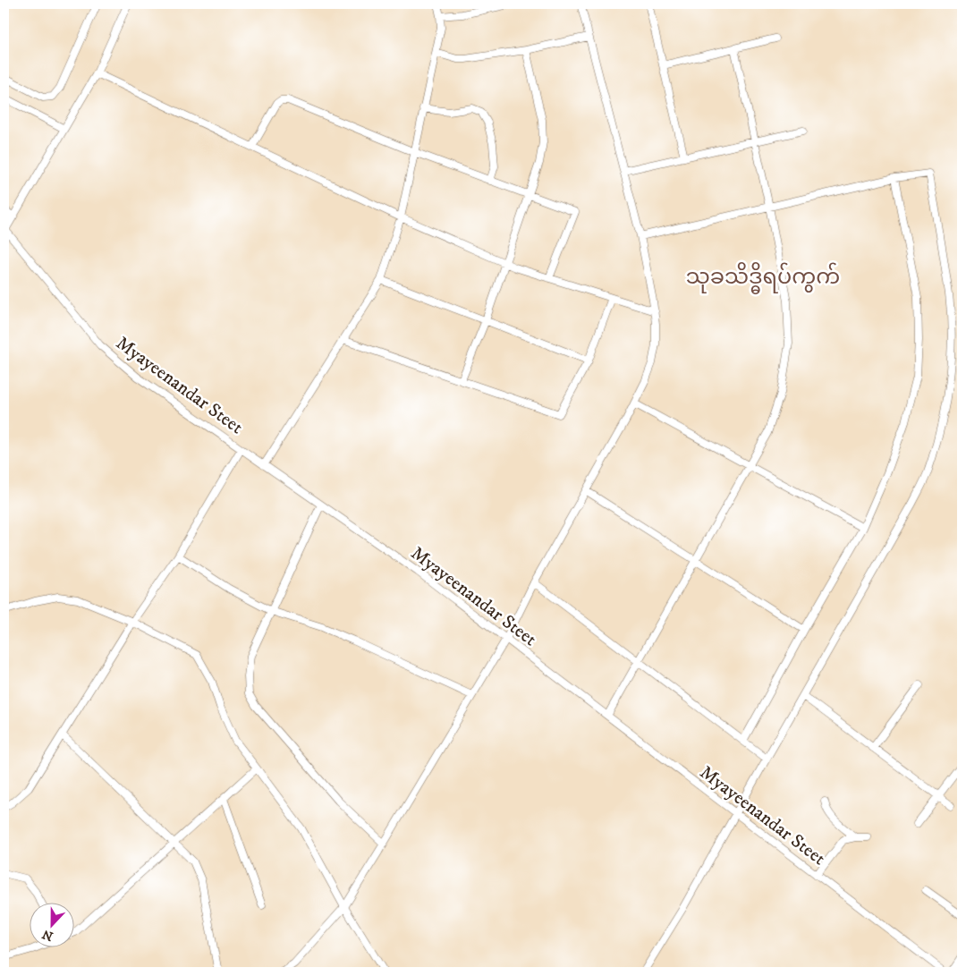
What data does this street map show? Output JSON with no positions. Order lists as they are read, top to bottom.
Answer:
{
  "streets": {
    "street": ["Myayeenandar Steet"]
  },
  "districts": ["သုခသိဒ္ဓိရပ်ကွက်"],
  "north": "bottom"
}
